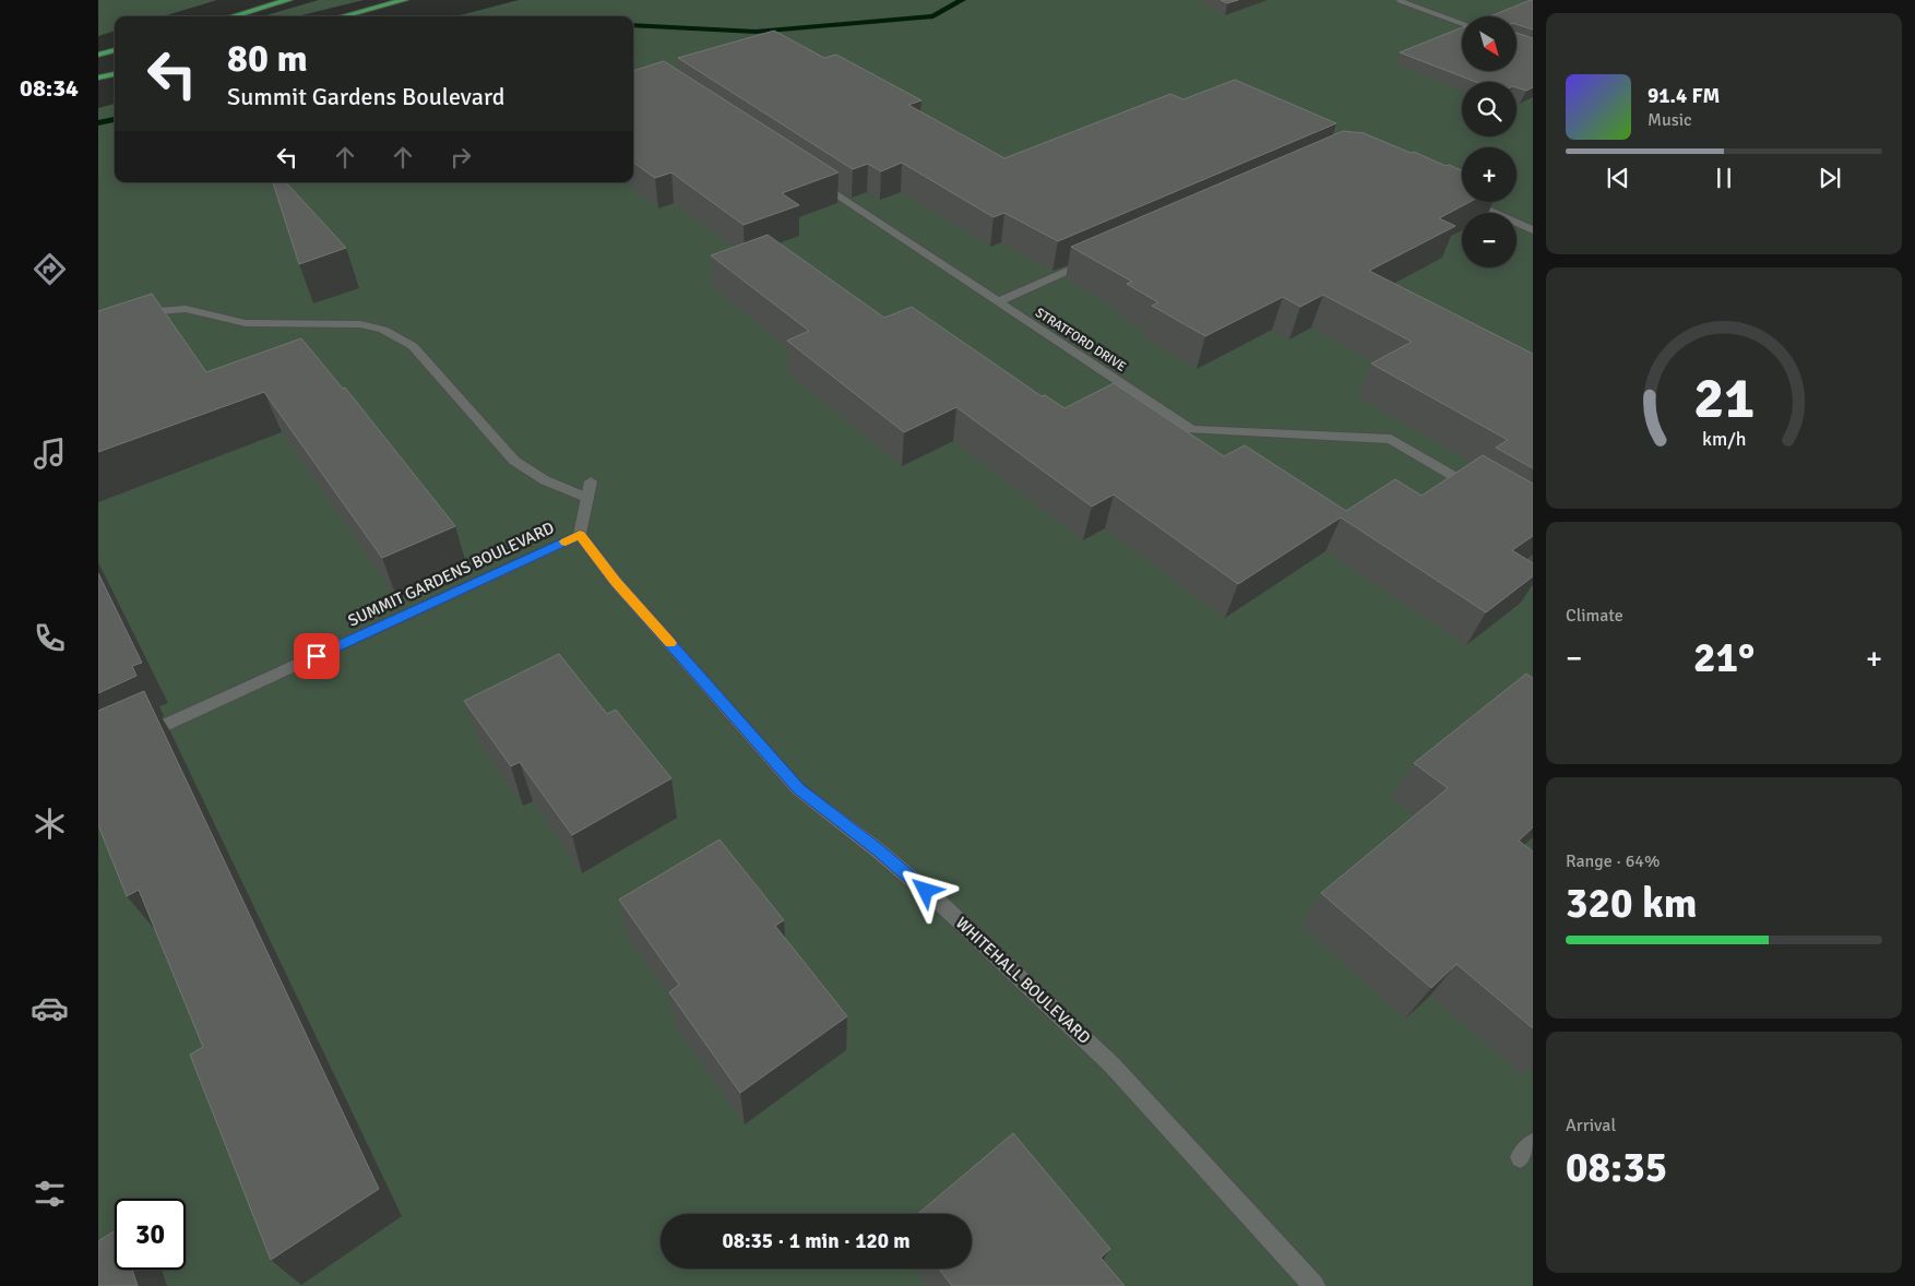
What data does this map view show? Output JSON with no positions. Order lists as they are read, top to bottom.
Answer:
{
  "streets": {
    "street": ["STRATFORD DRIVE", "SUMMIT GARDENS BOULEVARD", "WHITEHALL BOULEVARD"]
  },
  "crossings": [
    ["SUMMIT GARDENS BOULEVARD", "WHITEHALL BOULEVARD"]
  ],
  "north": "bottom right",
  "page": {
    "tabs": "08:34",
    "map_buttons": ["+", "−"],
    "turn": ["80 m", "Summit Gardens Boulevard"],
    "song": ["91.4 FM", "Music"],
    "tile": [
      "Climate",
      ["Range · 64%", "320 km"],
      ["Arrival", "08:35"]
    ],
    "heat": ["−", "21°", "+"],
    "limit": "30",
    "trip": "08:35 · 1 min · 120 m",
    "gauge": ["21", "km/h"]
  }
}
